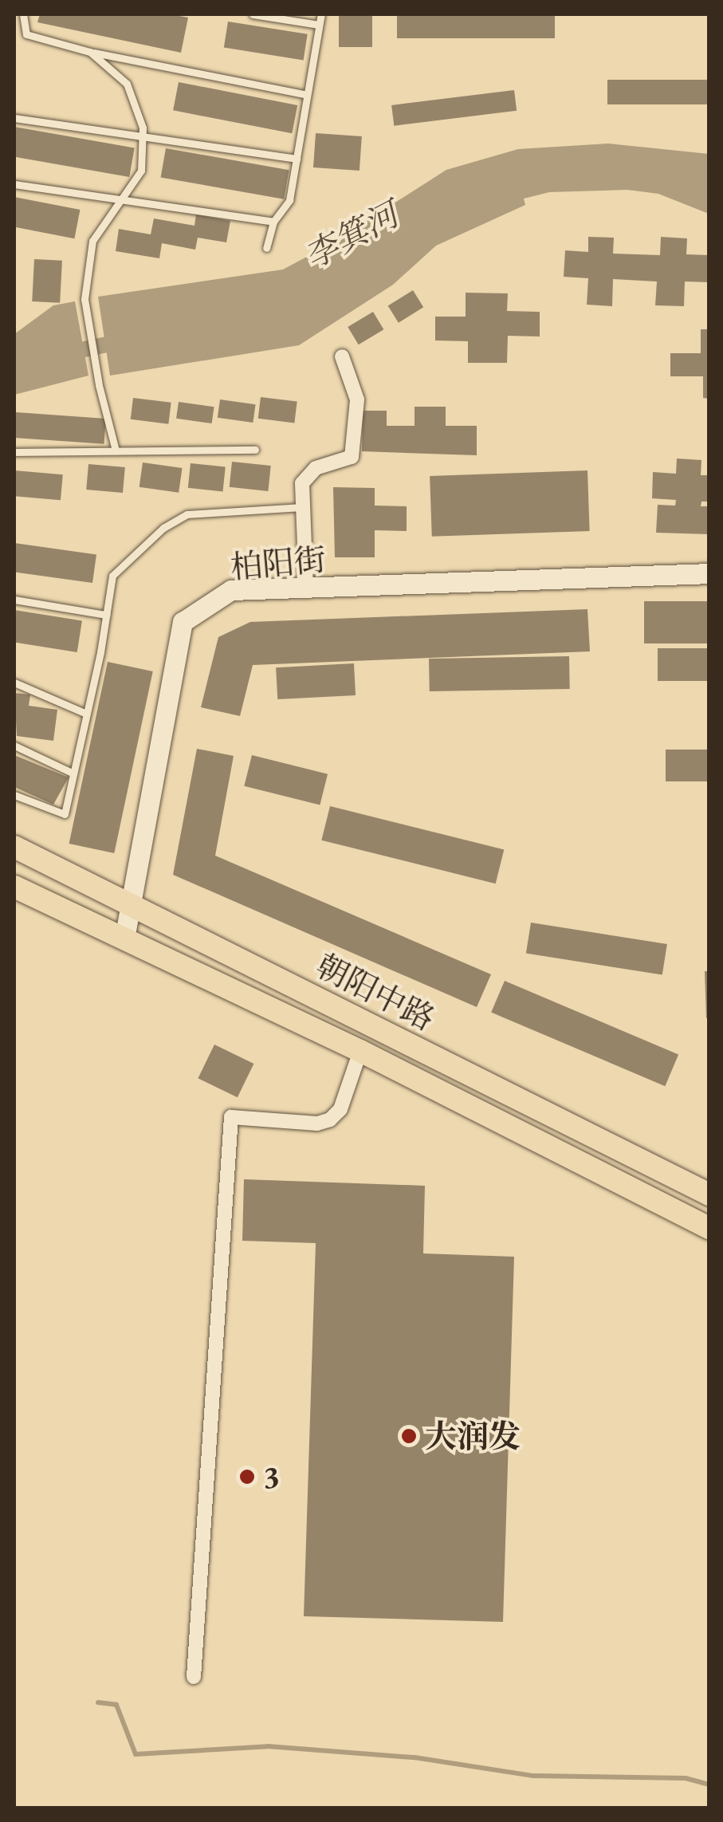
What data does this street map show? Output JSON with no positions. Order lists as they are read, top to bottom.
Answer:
{
  "streets": {
    "main road": ["朝阳中路"],
    "street": ["柏阳街"]
  },
  "crossings": [
    ["柏阳街", "朝阳中路"]
  ],
  "water": ["李箕河"],
  "places": ["大润发", "3"]
}
